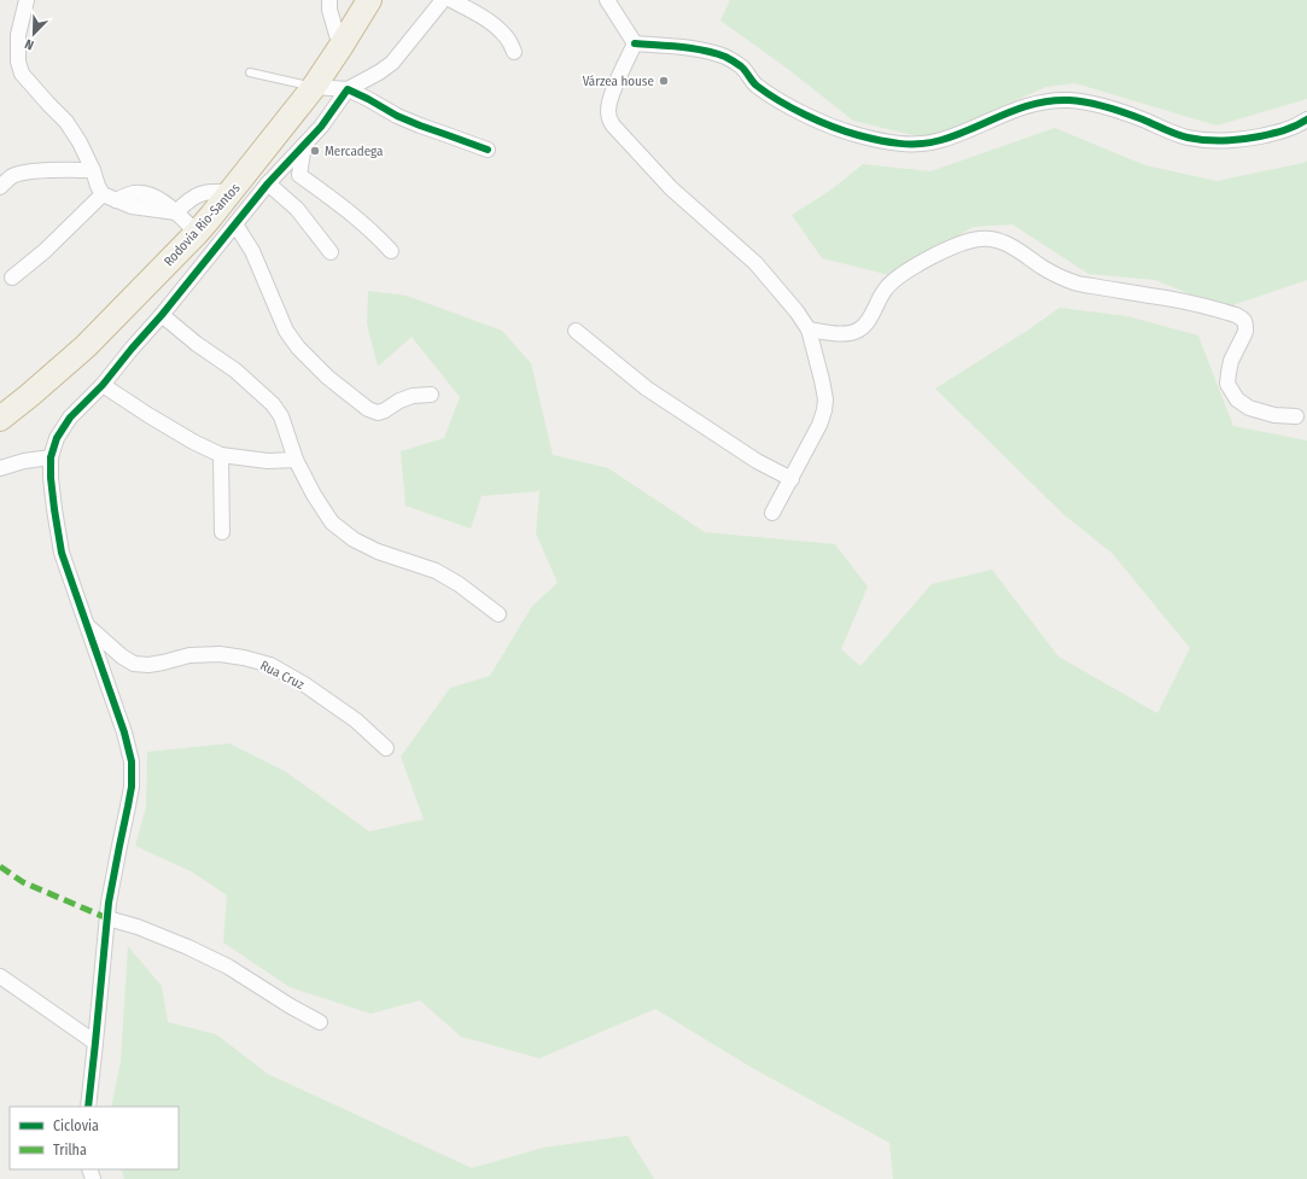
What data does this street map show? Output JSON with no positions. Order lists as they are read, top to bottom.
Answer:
{
  "streets": {
    "highway": ["Rodovia Rio-Santos"],
    "street": ["Rua Cruz"]
  },
  "places": ["Várzea house", "Mercadega"],
  "legend": ["Ciclovia", "Trilha"],
  "north": "bottom left"
}
